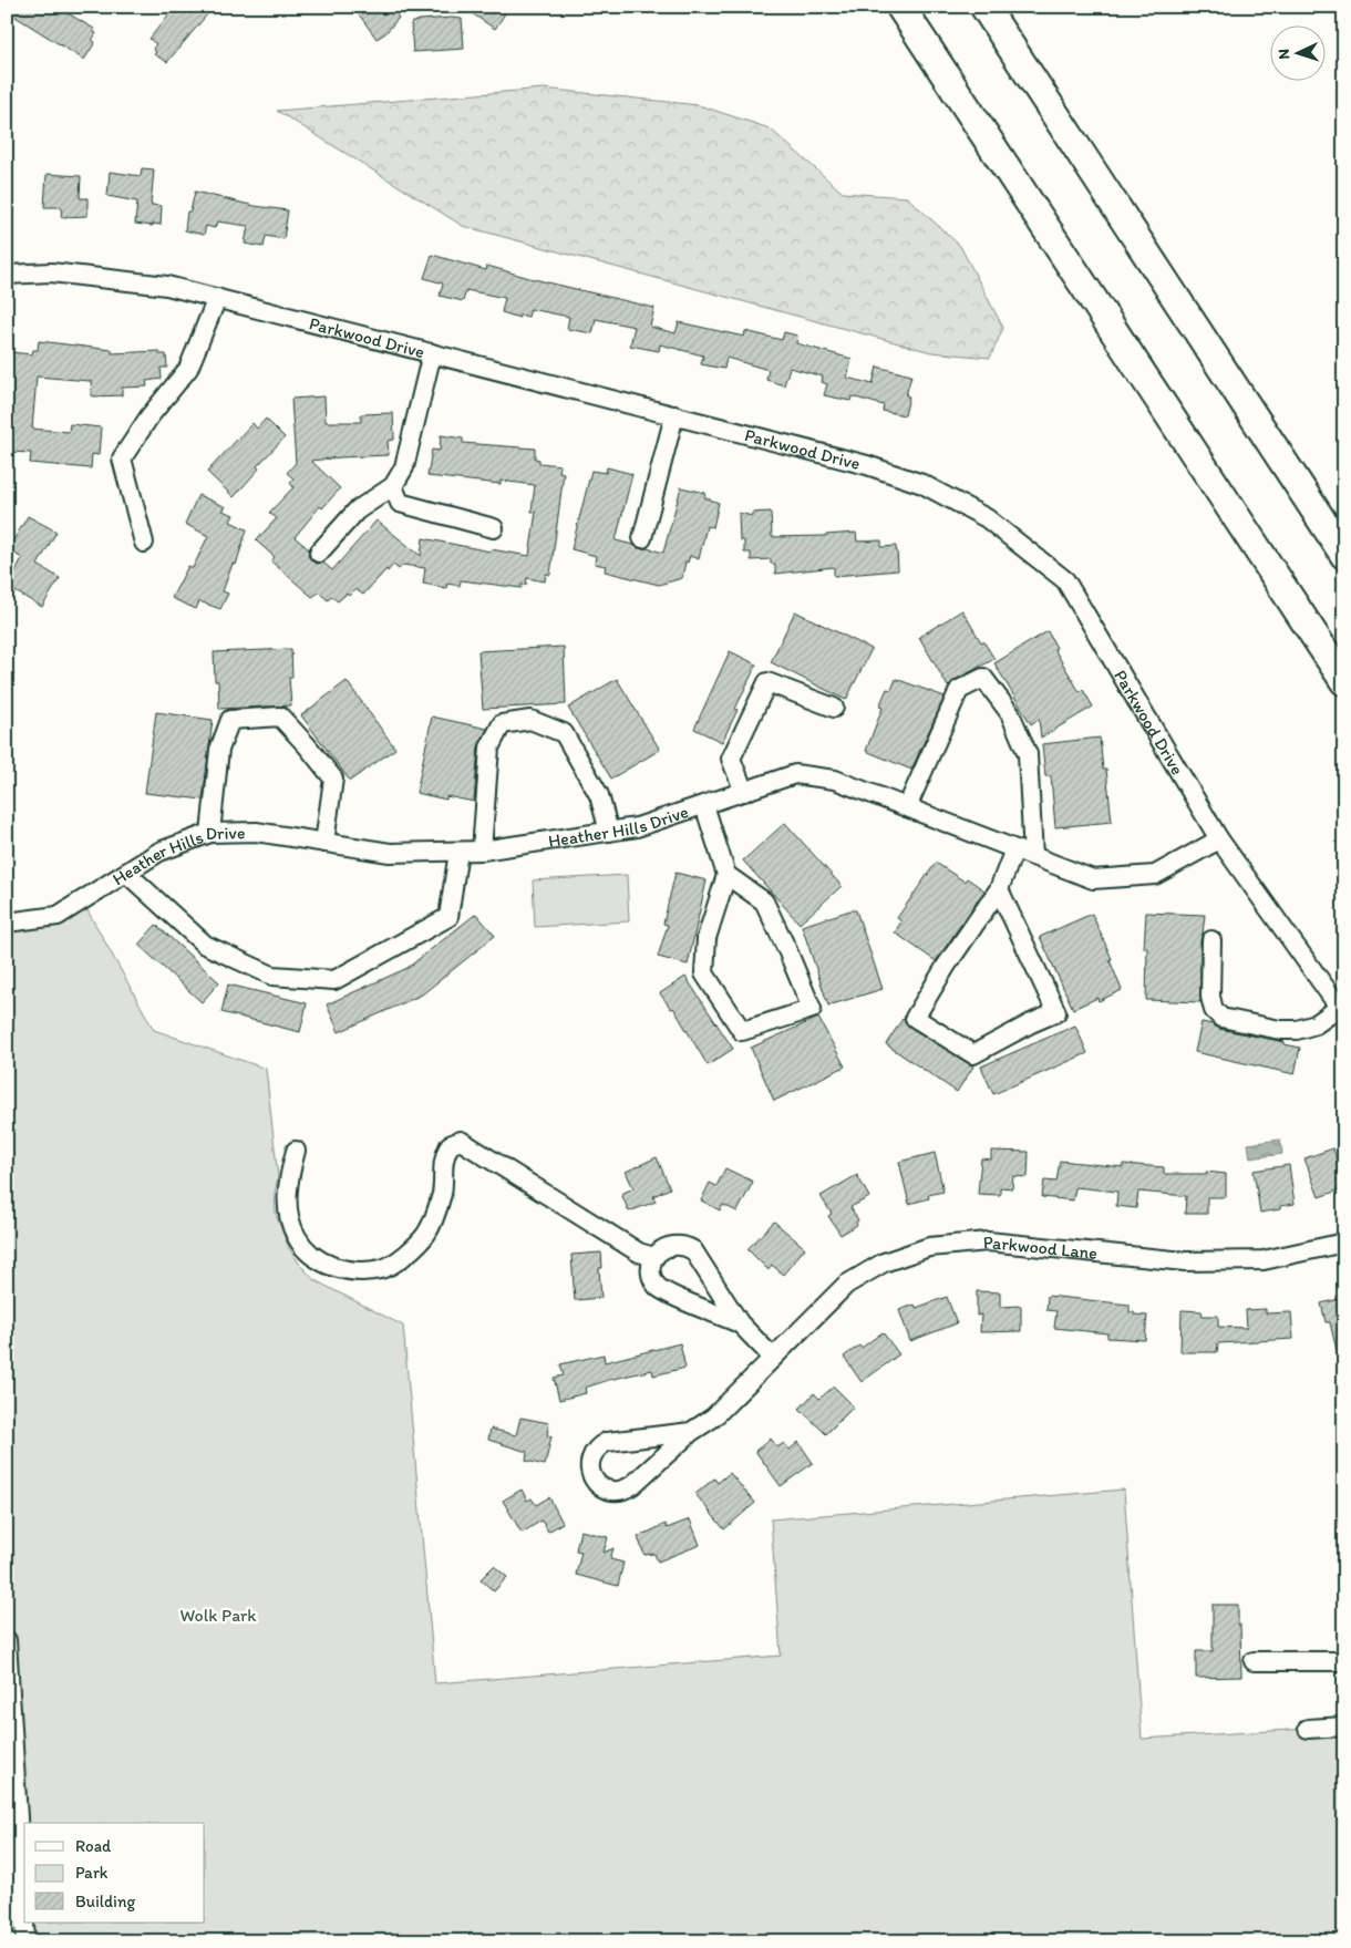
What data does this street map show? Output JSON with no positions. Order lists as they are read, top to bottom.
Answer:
{
  "streets": {
    "street": ["Parkwood Drive", "Heather Hills Drive", "Parkwood Lane"]
  },
  "crossings": [
    ["Parkwood Drive", "Heather Hills Drive"]
  ],
  "parks": ["Wolk Park"],
  "legend": ["Road", "Park", "Building"],
  "north": "left"
}
